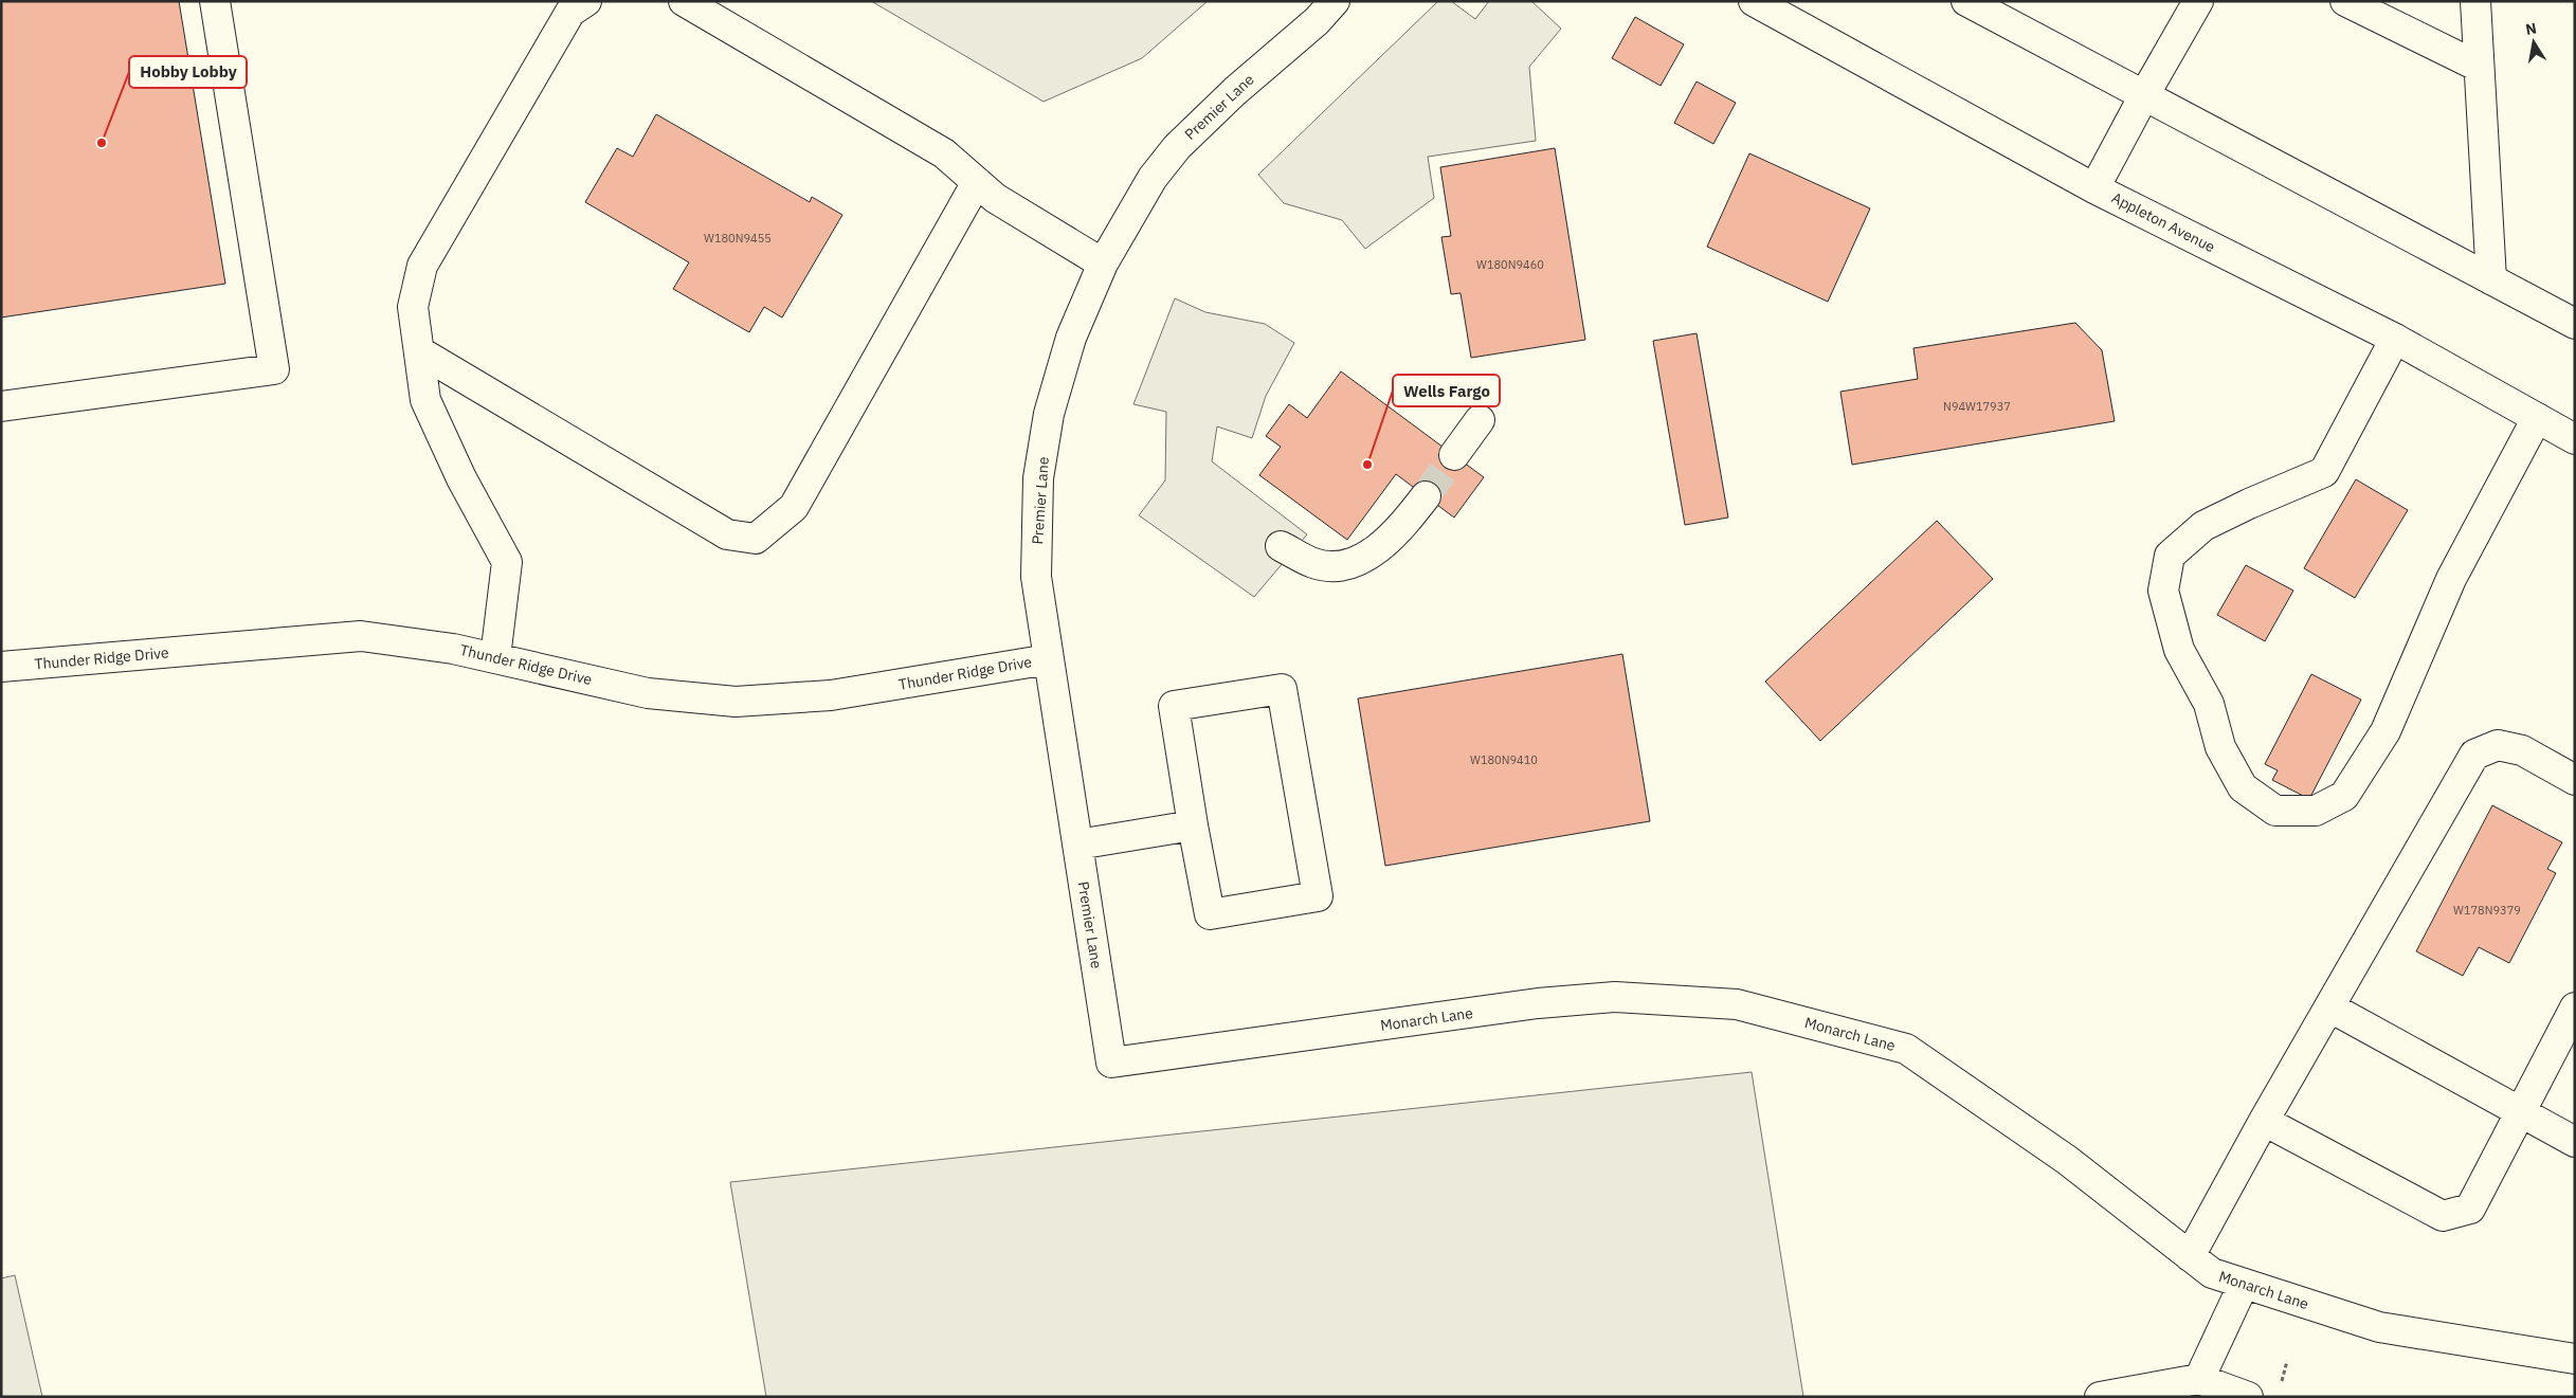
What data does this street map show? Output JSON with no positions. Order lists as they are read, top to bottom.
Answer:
{
  "streets": {
    "street": [
      "Premier Lane",
      "Appleton Avenue",
      "Thunder Ridge Drive",
      "Monarch Lane"
    ]
  },
  "crossings": [
    ["Premier Lane", "Thunder Ridge Drive"],
    ["Premier Lane", "Monarch Lane"]
  ],
  "places": ["Hobby Lobby", "Wells Fargo"],
  "house_numbers": [
    "W180N9455",
    "W180N9460",
    "N94W17937",
    "W180N9410",
    "W178N9379"
  ],
  "north": "top"
}
